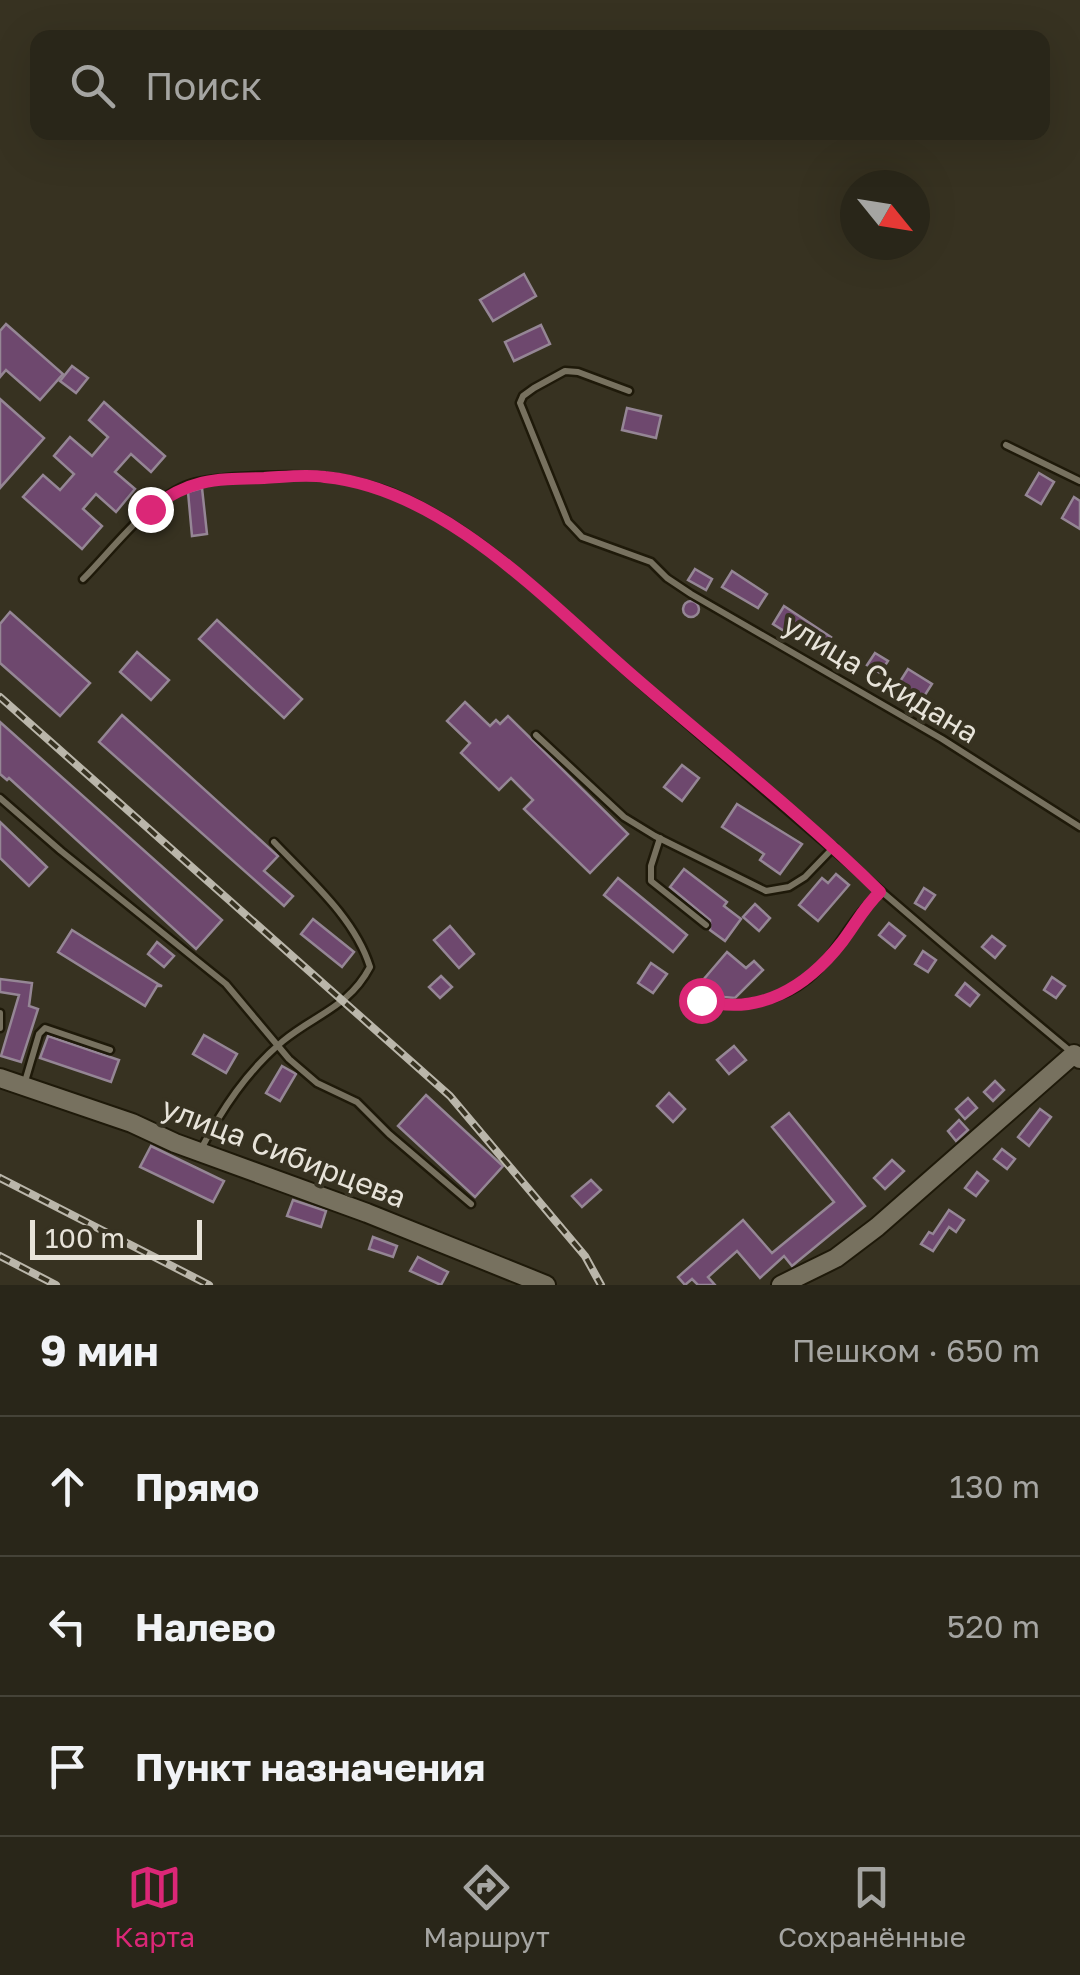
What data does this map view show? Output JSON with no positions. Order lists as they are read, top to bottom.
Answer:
{
  "streets": {
    "street": ["улица Сибирцева"],
    "lane": ["улица Скидана"]
  },
  "scale_bar": "100 m",
  "north": "bottom right",
  "page": {
    "search": "Поиск",
    "scale": "100 m",
    "heading": ["9 мин", "Пешком · 650 m"],
    "list": [
      ["Прямо", "130 m"],
      ["Налево", "520 m"],
      "Пункт назначения"
    ],
    "nav": ["Карта", "Маршрут", "Сохранённые"]
  }
}
